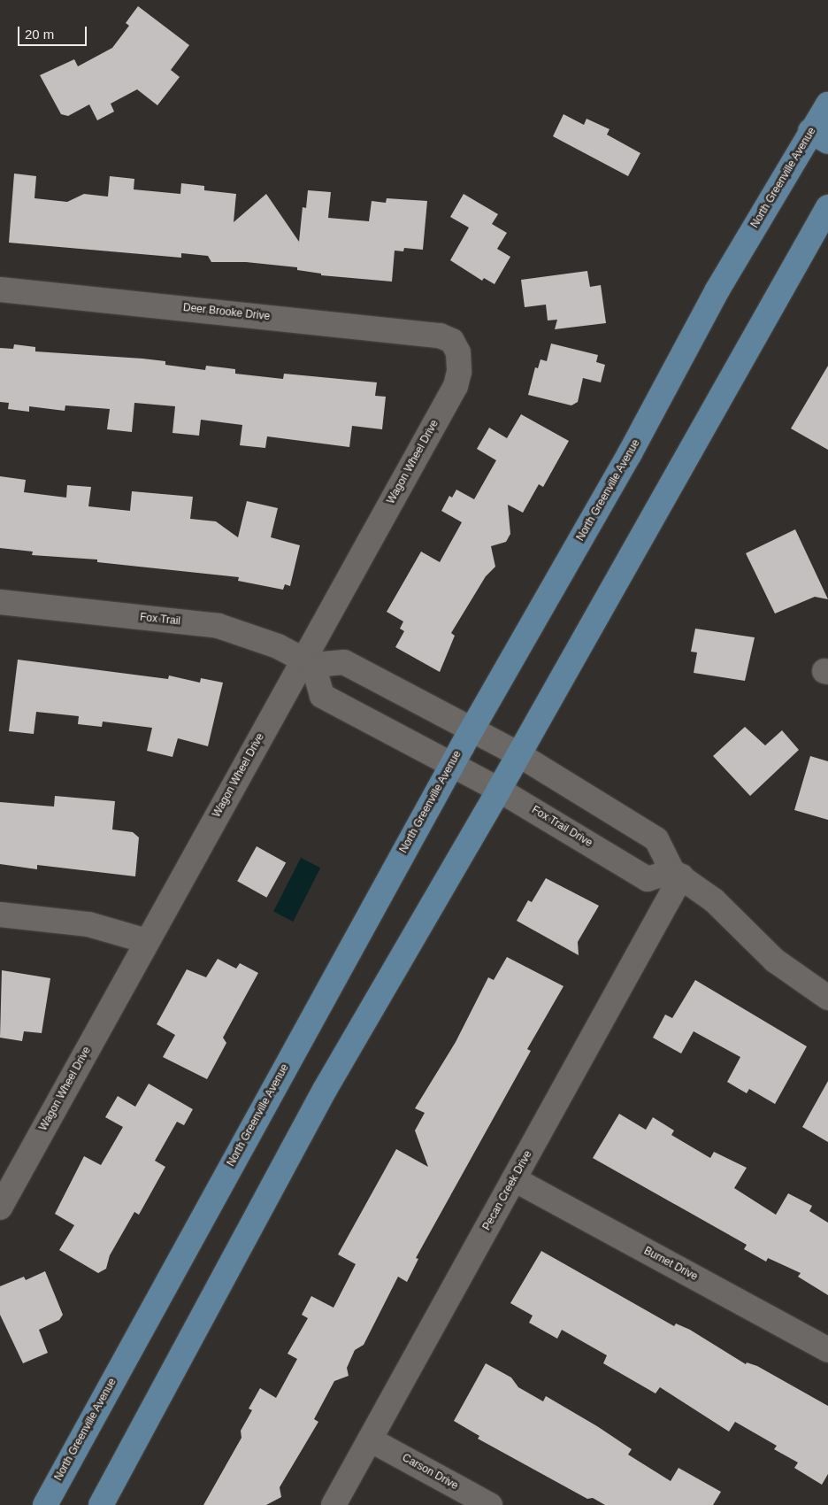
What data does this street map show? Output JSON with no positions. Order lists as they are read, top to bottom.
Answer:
{
  "streets": {
    "main road": ["North Greenville Avenue"],
    "street": [
      "Deer Brooke Drive",
      "Wagon Wheel Drive",
      "Fox Trail",
      "Fox Trail Drive",
      "Pecan Creek Drive",
      "Burnet Drive",
      "Carson Drive"
    ]
  },
  "crossings": [
    ["North Greenville Avenue", "Fox Trail"],
    ["North Greenville Avenue", "Fox Trail Drive"],
    ["Deer Brooke Drive", "Wagon Wheel Drive"],
    ["Wagon Wheel Drive", "Fox Trail"],
    ["Fox Trail Drive", "Pecan Creek Drive"],
    ["Pecan Creek Drive", "Burnet Drive"],
    ["Pecan Creek Drive", "Carson Drive"]
  ],
  "scale_bar": "20 m"
}
